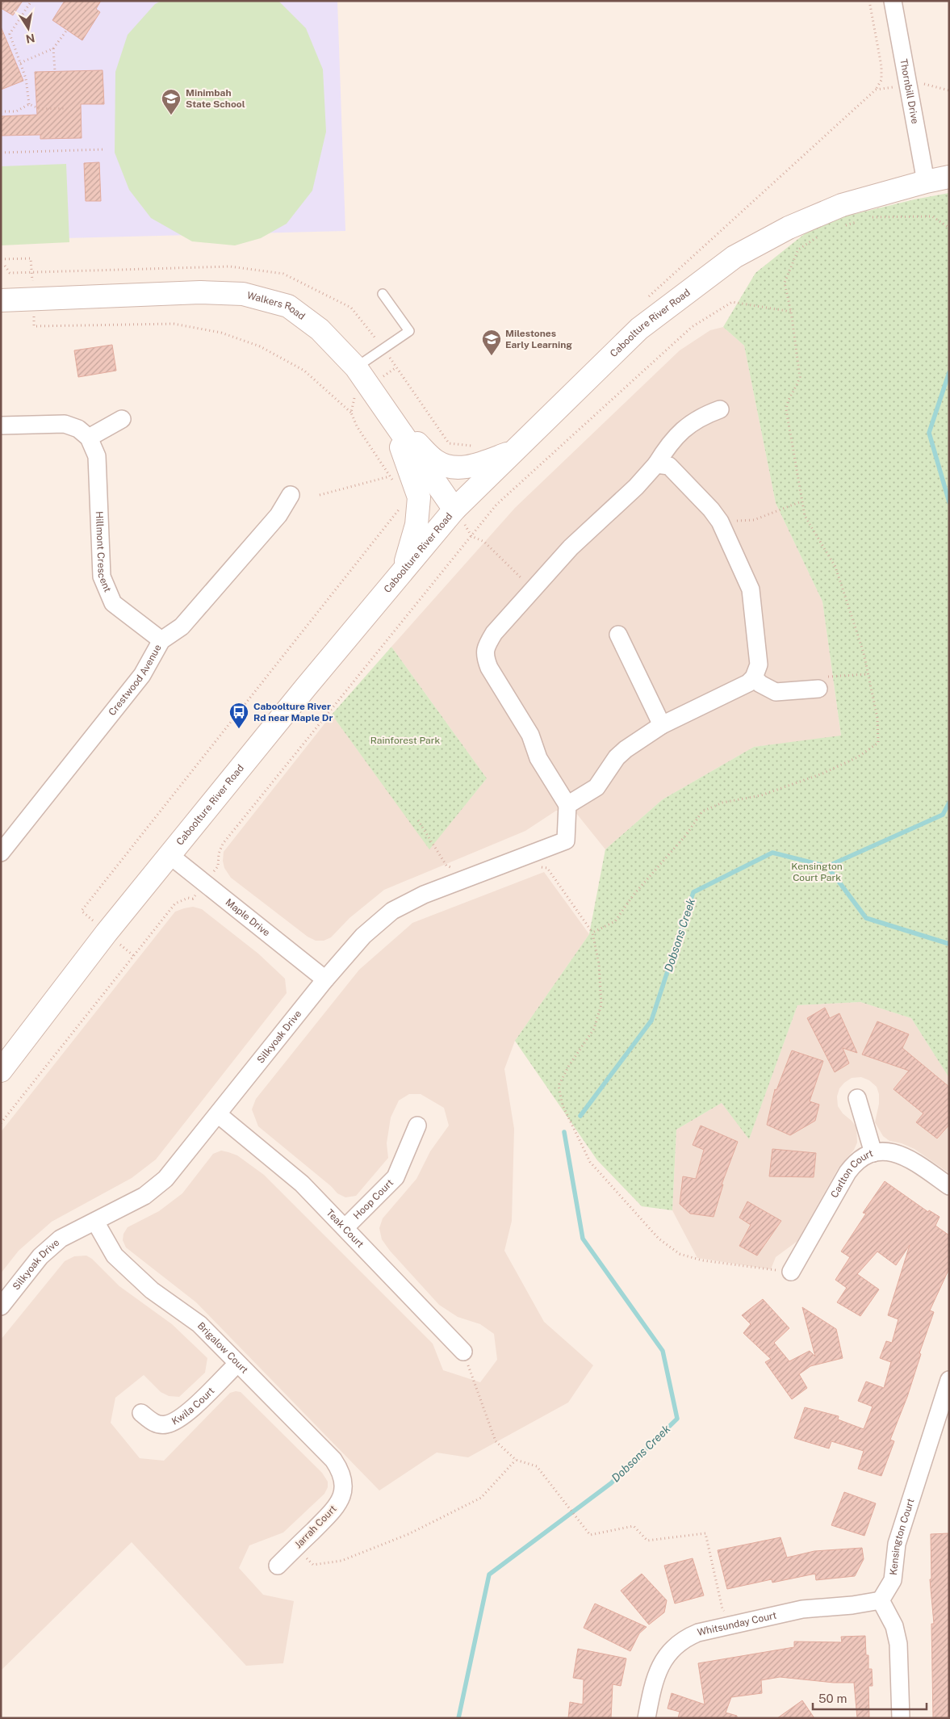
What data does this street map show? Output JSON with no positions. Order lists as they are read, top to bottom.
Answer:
{
  "streets": {
    "main road": ["Walkers Road", "Caboolture River Road"],
    "street": [
      "Thornbill Drive",
      "Hillmont Crescent",
      "Crestwood Avenue",
      "Maple Drive",
      "Silkyoak Drive",
      "Carlton Court",
      "Hoop Court",
      "Teak Court",
      "Brigalow Court",
      "Kwila Court",
      "Jarrah Court",
      "Kensington Court",
      "Whitsunday Court"
    ]
  },
  "crossings": [
    ["Thornbill Drive", "Caboolture River Road"],
    ["Walkers Road", "Caboolture River Road"],
    ["Caboolture River Road", "Maple Drive"],
    ["Hillmont Crescent", "Crestwood Avenue"],
    ["Maple Drive", "Silkyoak Drive"],
    ["Silkyoak Drive", "Teak Court"],
    ["Silkyoak Drive", "Brigalow Court"],
    ["Hoop Court", "Teak Court"],
    ["Brigalow Court", "Kwila Court"],
    ["Brigalow Court", "Jarrah Court"],
    ["Kensington Court", "Whitsunday Court"]
  ],
  "water": ["Dobsons Creek"],
  "parks": ["Rainforest Park", "Kensington Court Park"],
  "places": {
    "school or university": ["Minimbah State School", "Milestones Early Learning"],
    "bus stop": ["Caboolture River Rd near Maple Dr"]
  },
  "scale_bar": "50 m",
  "north": "bottom"
}
